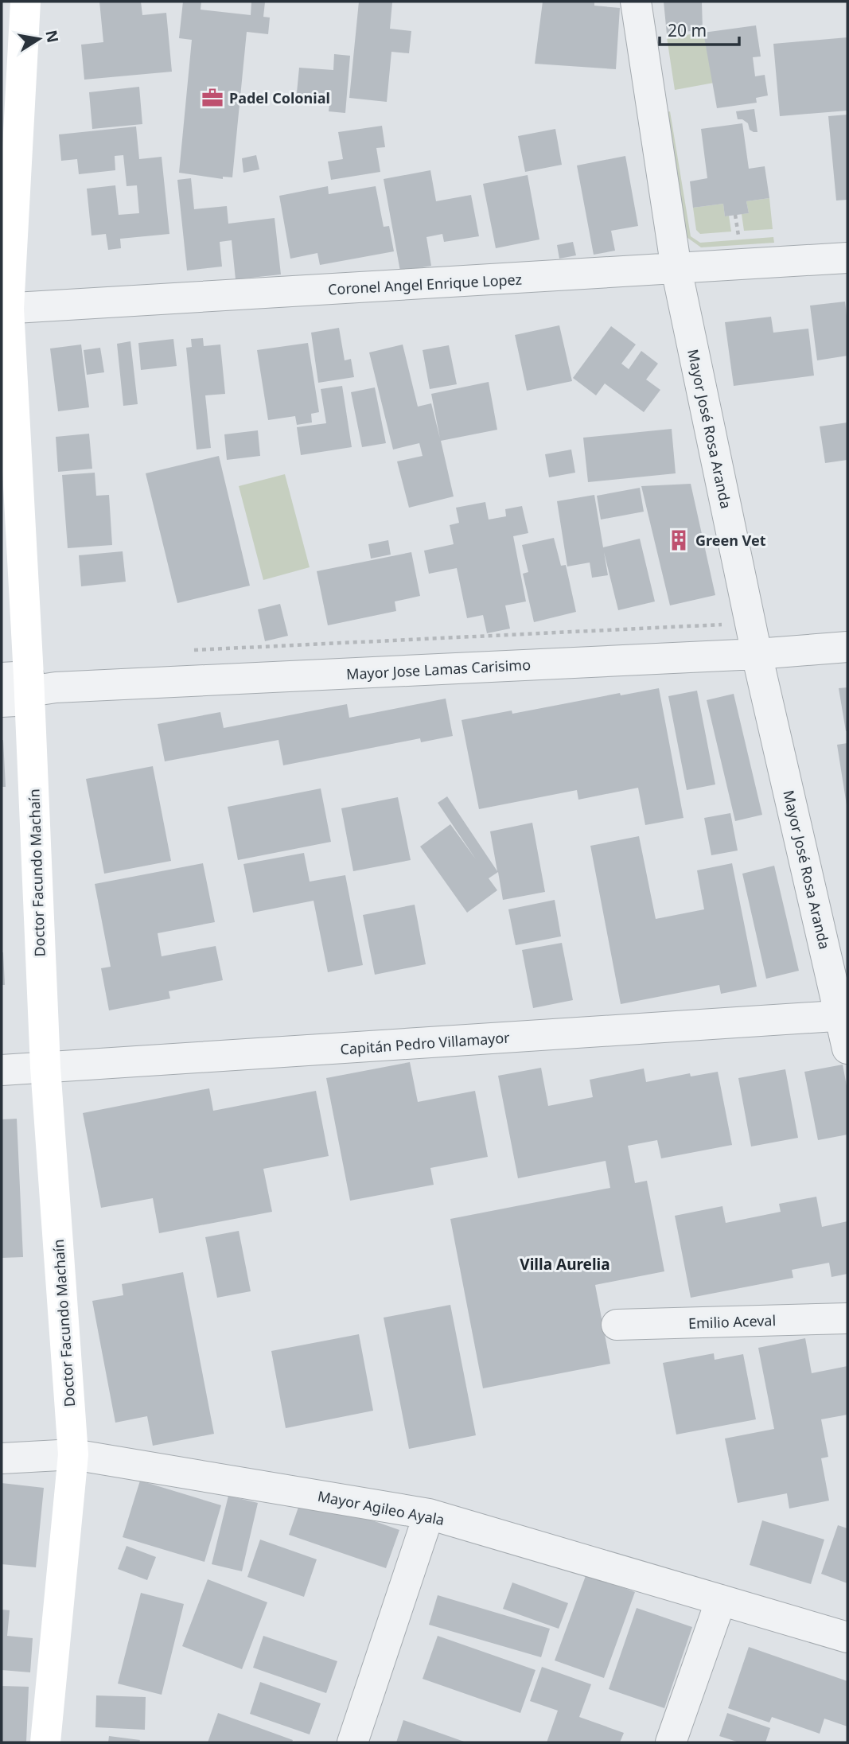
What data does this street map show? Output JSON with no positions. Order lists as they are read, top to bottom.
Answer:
{
  "streets": {
    "main road": ["Doctor Facundo Machaín"],
    "street": [
      "Coronel Angel Enrique Lopez",
      "Mayor José Rosa Aranda",
      "Mayor Jose Lamas Carisimo",
      "Capitán Pedro Villamayor",
      "Emilio Aceval",
      "Mayor Agileo Ayala"
    ]
  },
  "crossings": [
    ["Coronel Angel Enrique Lopez", "Mayor José Rosa Aranda"],
    ["Coronel Angel Enrique Lopez", "Doctor Facundo Machaín"],
    ["Mayor José Rosa Aranda", "Mayor Jose Lamas Carisimo"],
    ["Mayor José Rosa Aranda", "Capitán Pedro Villamayor"],
    ["Mayor Jose Lamas Carisimo", "Doctor Facundo Machaín"],
    ["Doctor Facundo Machaín", "Capitán Pedro Villamayor"],
    ["Doctor Facundo Machaín", "Mayor Agileo Ayala"]
  ],
  "districts": ["Villa Aurelia"],
  "places": {
    "office": ["Padel Colonial"],
    "building": ["Green Vet"]
  },
  "scale_bar": "20 m",
  "north": "right"
}
